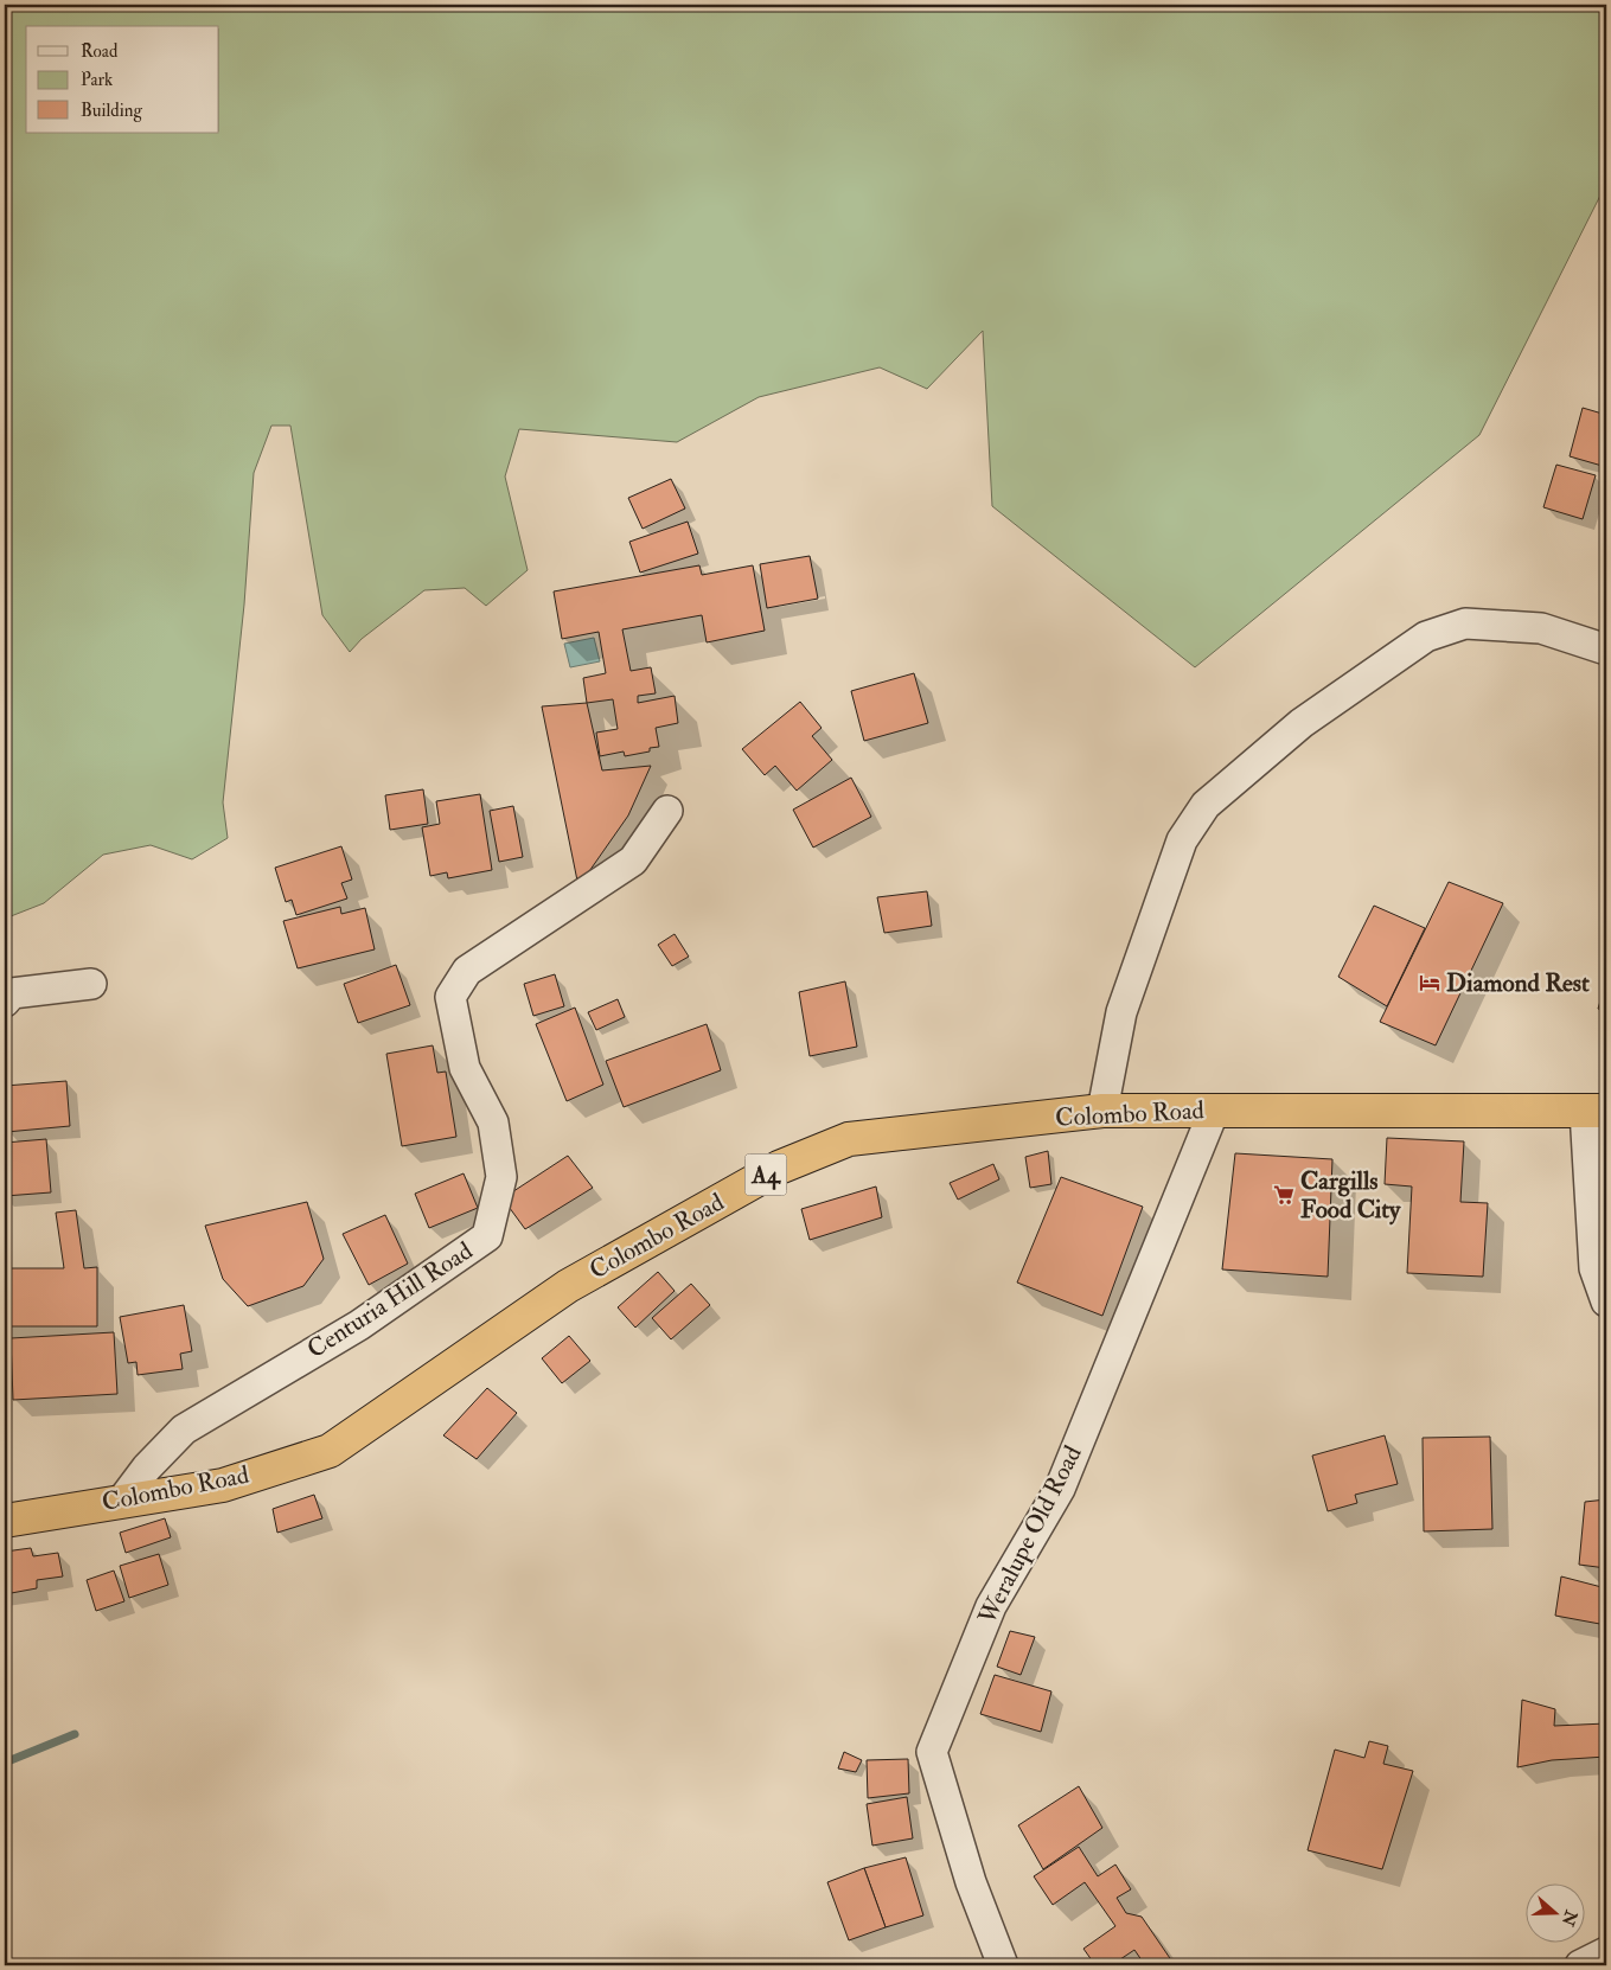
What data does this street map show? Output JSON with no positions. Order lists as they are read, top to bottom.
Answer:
{
  "streets": {
    "highway": ["Colombo Road", "A4"],
    "street": ["Centuria Hill Road", "Weralupe Old Road"]
  },
  "crossings": [
    ["Colombo Road", "Centuria Hill Road"],
    ["Colombo Road", "Weralupe Old Road"]
  ],
  "places": {
    "hotel": ["Diamond Rest"],
    "supermarket": ["Cargills Food City"]
  },
  "legend": ["Road", "Park", "Building"],
  "north": "right"
}
